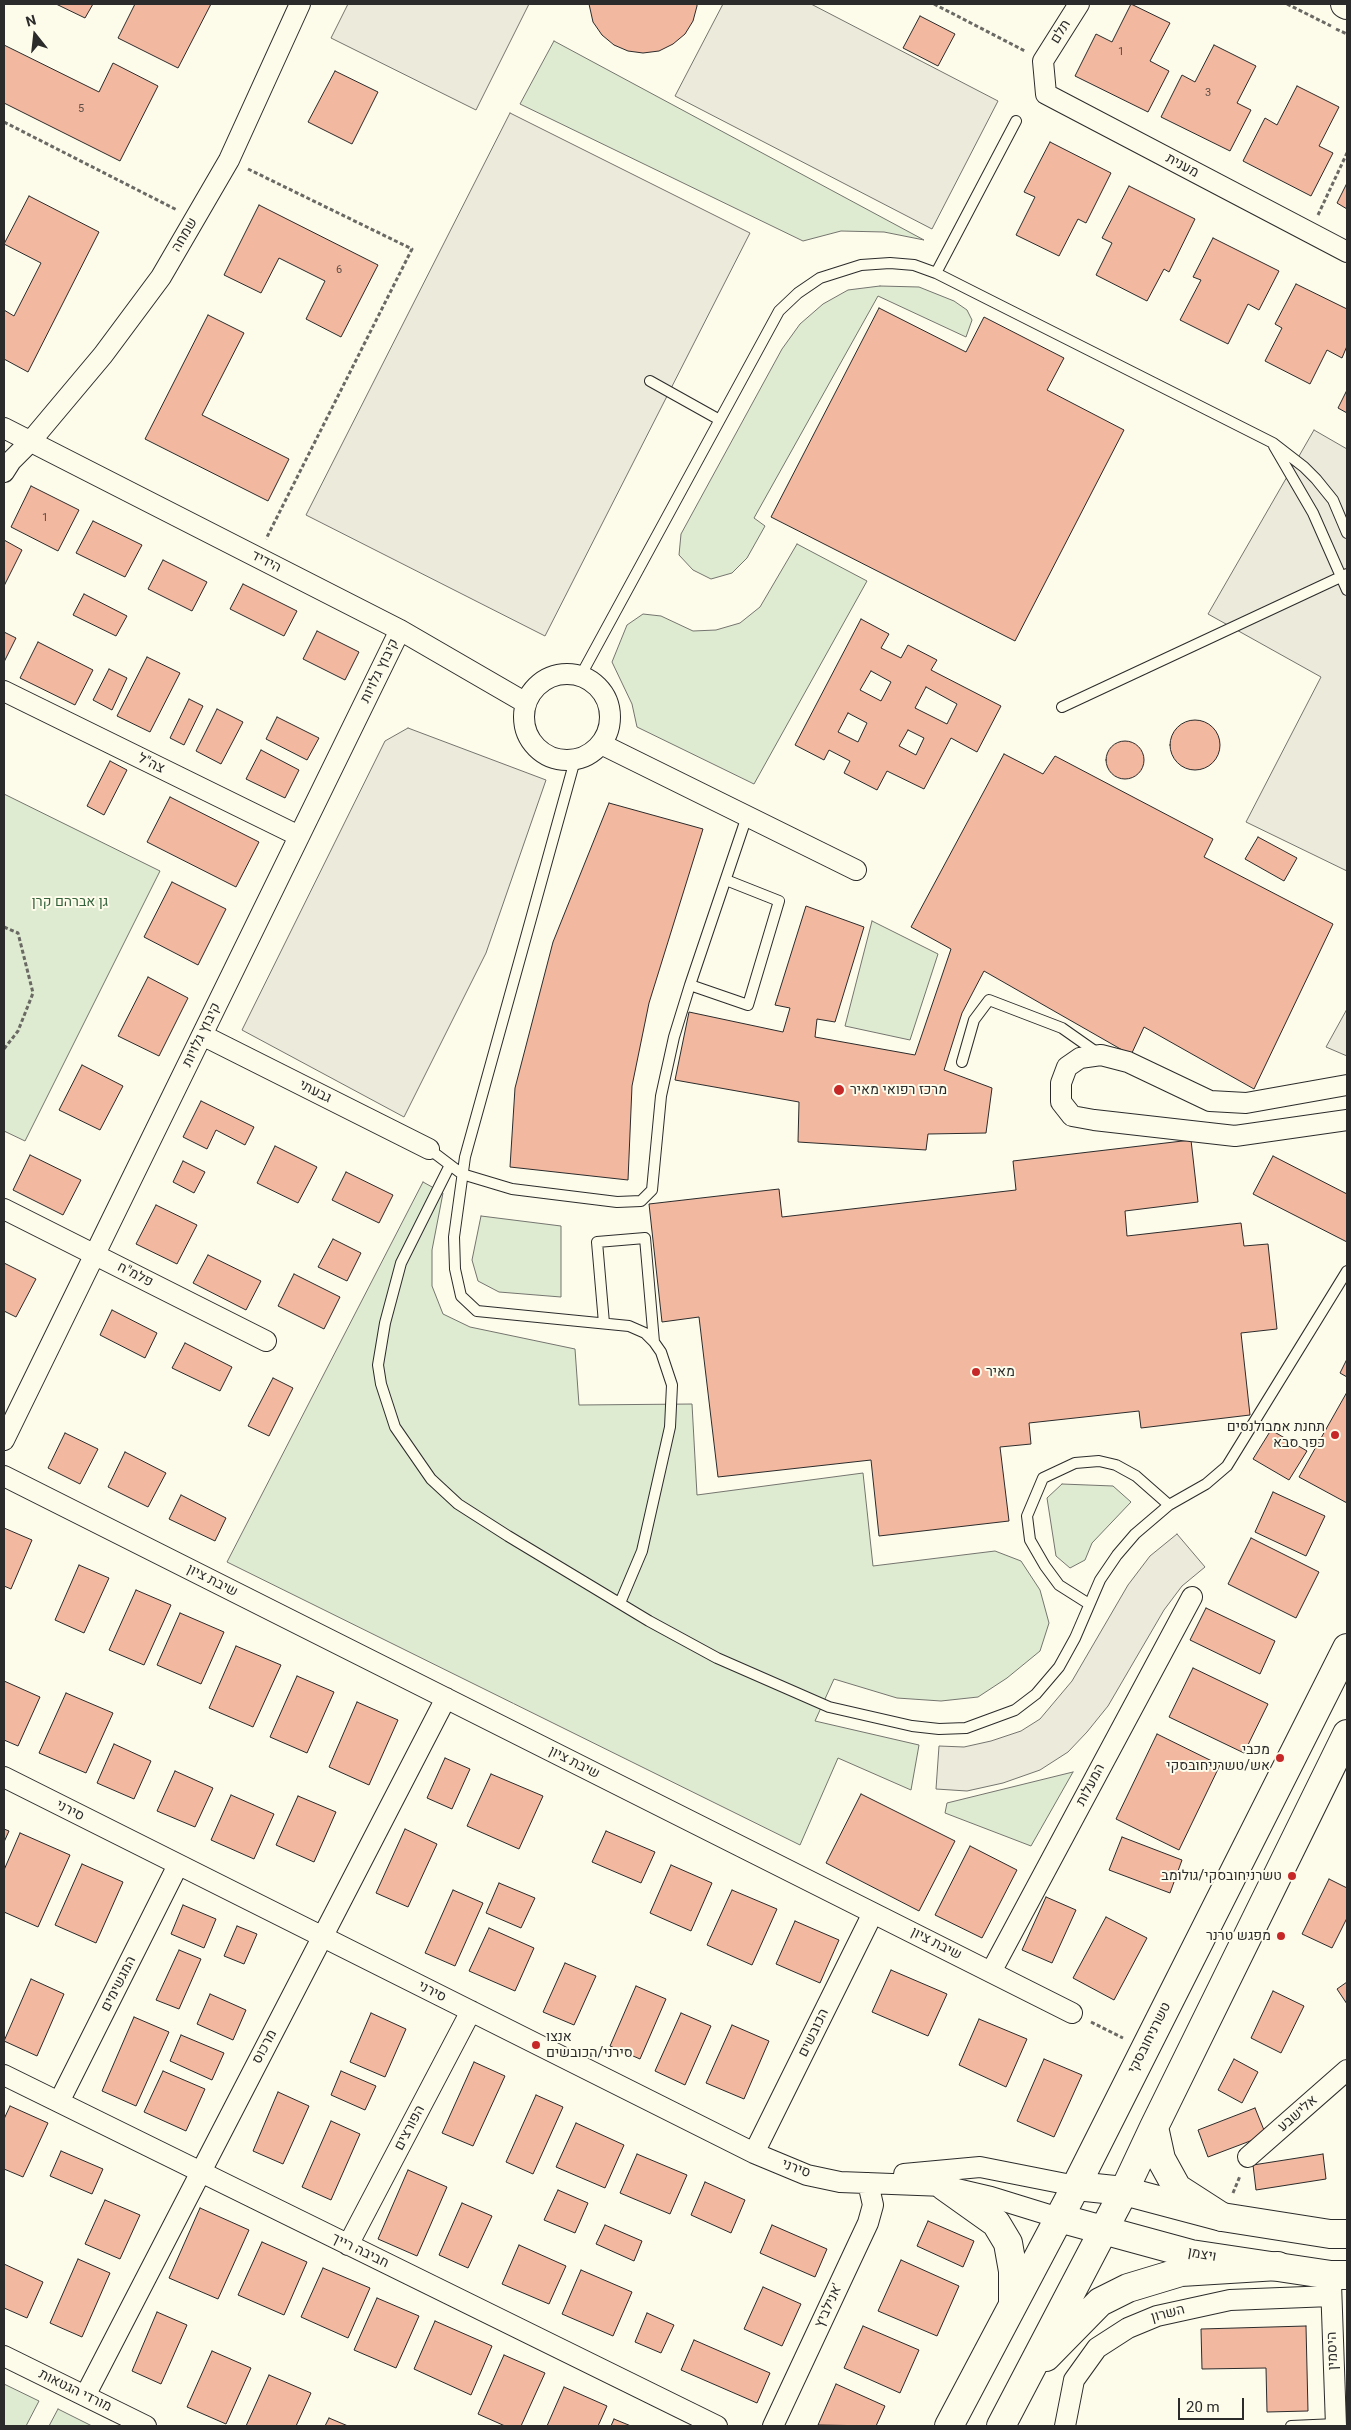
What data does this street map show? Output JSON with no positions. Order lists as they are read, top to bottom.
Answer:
{
  "streets": {
    "main road": ["טשרניחובסקי", "ויצמן"],
    "street": [
      "תלם",
      "מענית",
      "שמחה",
      "הידיד",
      "קיבוץ גלויות",
      "צה\"ל",
      "גבעתי",
      "פלמ\"ח",
      "שיבת ציון",
      "המעלות",
      "סירני",
      "המגשימים",
      "הכובשים",
      "מרכוס",
      "אלישבע",
      "הפורצים",
      "חביבה רייך",
      "אנילביץ'",
      "השרון",
      "היסמין",
      "מורדי הגטאות"
    ]
  },
  "crossings": [
    ["תלם", "מענית"],
    ["שמחה", "הידיד"],
    ["הידיד", "קיבוץ גלויות"],
    ["קיבוץ גלויות", "צה\"ל"],
    ["קיבוץ גלויות", "גבעתי"],
    ["קיבוץ גלויות", "פלמ\"ח"],
    ["שיבת ציון", "המעלות"],
    ["שיבת ציון", "הכובשים"],
    ["שיבת ציון", "מרכוס"],
    ["סירני", "המגשימים"],
    ["סירני", "הכובשים"],
    ["סירני", "טשרניחובסקי"],
    ["סירני", "מרכוס"],
    ["סירני", "הפורצים"],
    ["סירני", "ויצמן"],
    ["סירני", "אנילביץ'"],
    ["המגשימים", "חביבה רייך"],
    ["טשרניחובסקי", "ויצמן"],
    ["מרכוס", "חביבה רייך"],
    ["מרכוס", "מורדי הגטאות"],
    ["הפורצים", "חביבה רייך"],
    ["ויצמן", "השרון"],
    ["ויצמן", "היסמין"],
    ["השרון", "היסמין"]
  ],
  "parks": ["גן אברהם קרן"],
  "places": [
    "מרכז רפואי מאיר",
    "מאיר",
    "תחנת אמבולנסים כפר סבא",
    "מכבי אש/טשרניחובסקי",
    "טשרניחובסקי/גולומב",
    "מפגש טרנר",
    "אנצו סירני/הכובשים"
  ],
  "house_numbers": [
    "1",
    "3",
    "5",
    "6",
    "1"
  ],
  "scale_bar": "20 m",
  "north": "top"
}
